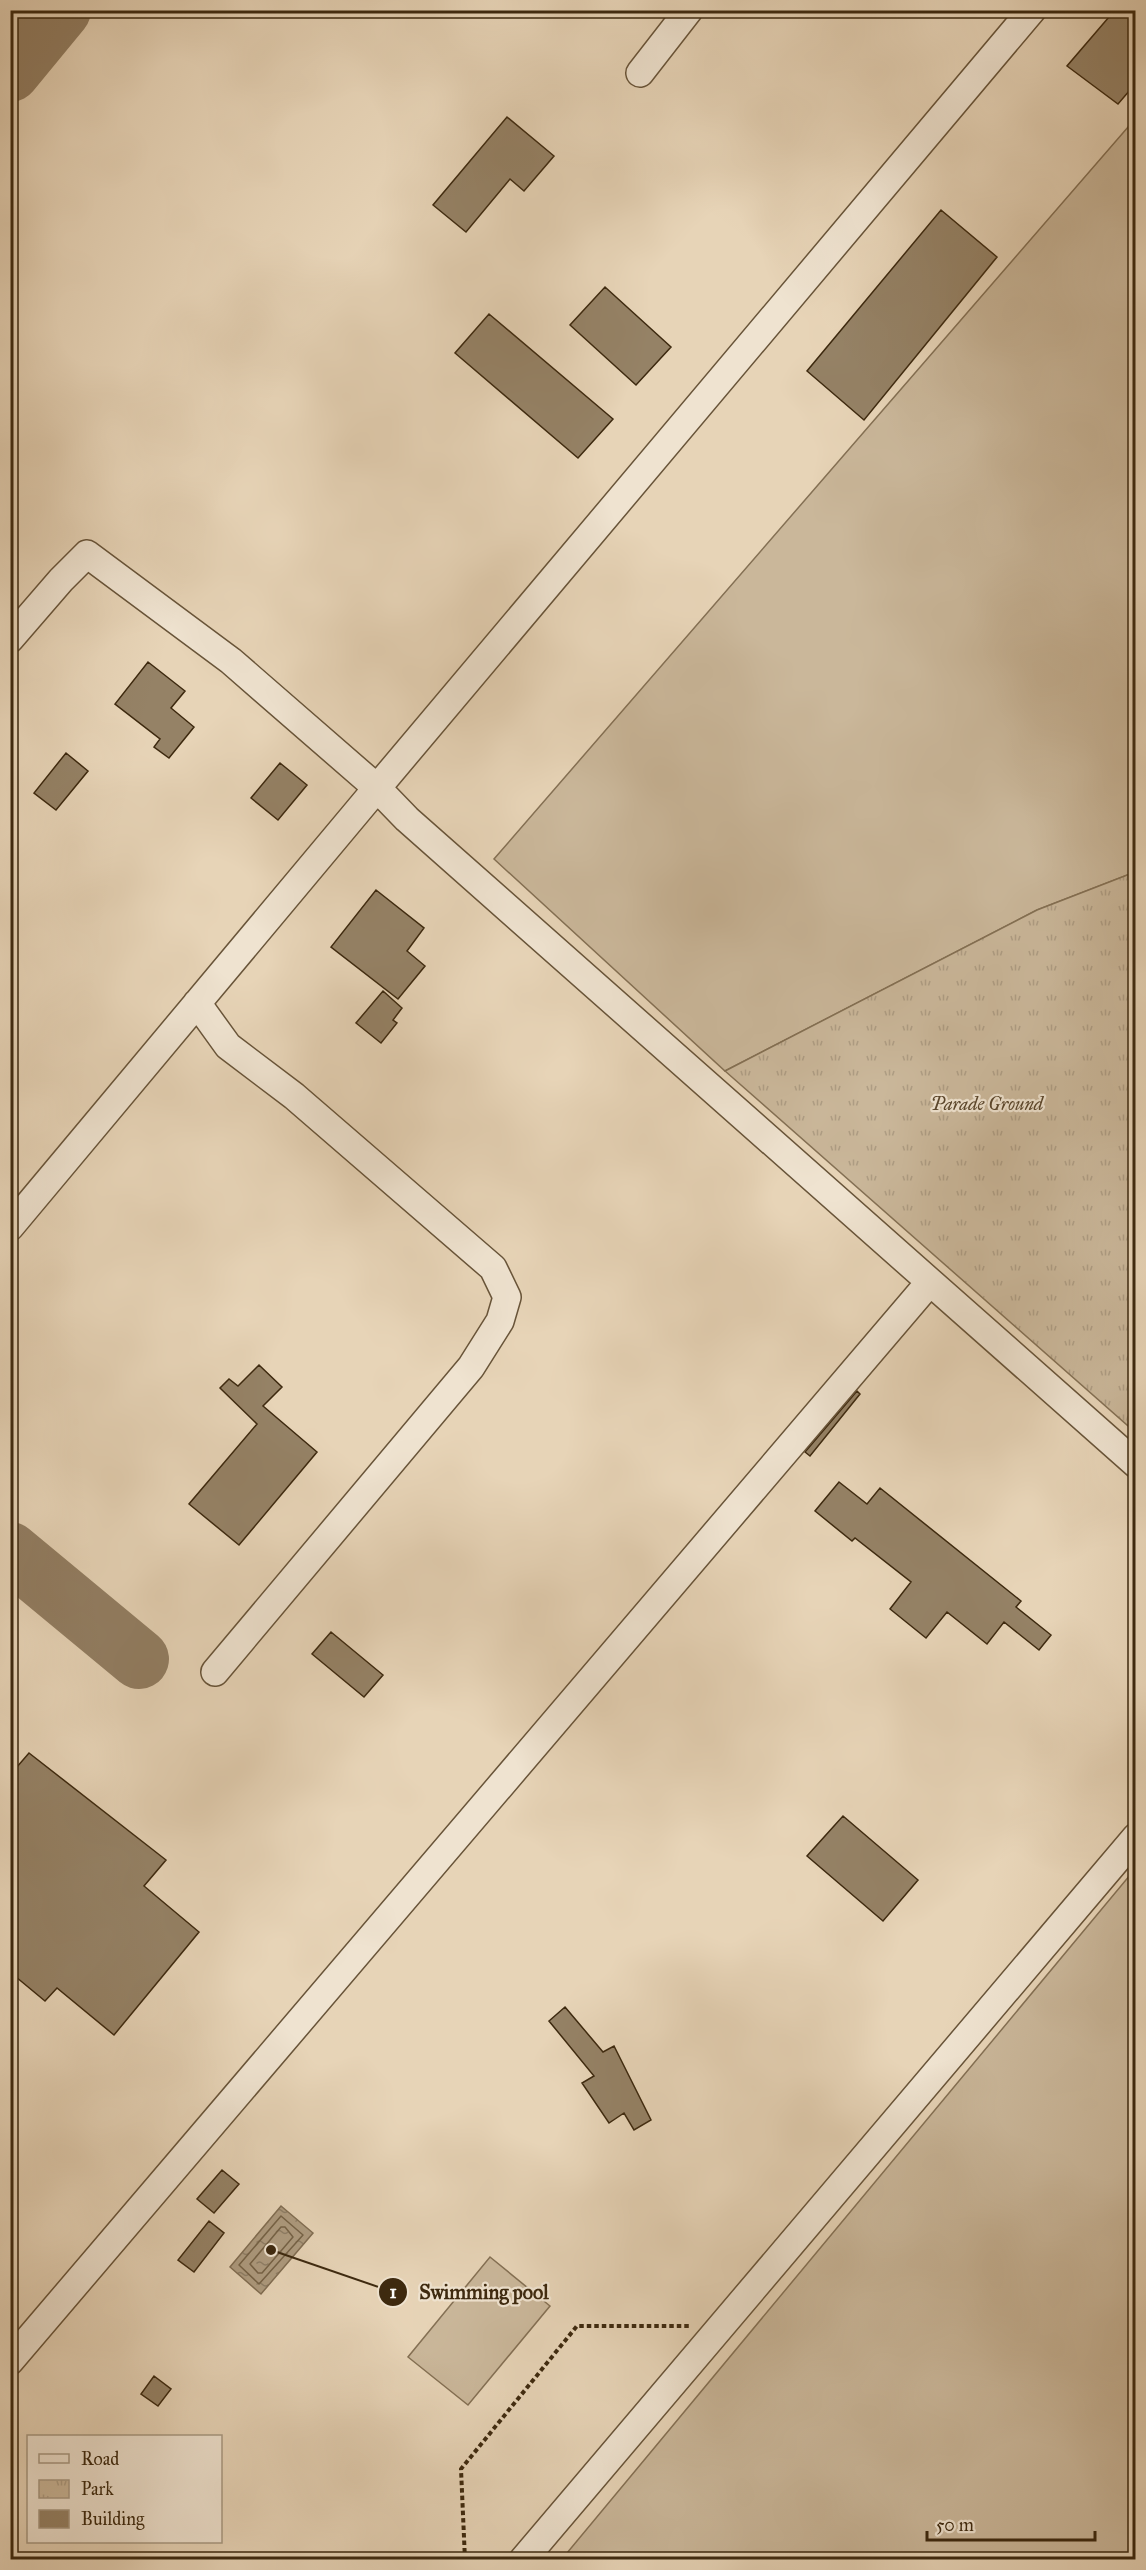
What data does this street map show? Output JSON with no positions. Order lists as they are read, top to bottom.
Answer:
{
  "parks": ["Parade Ground"],
  "places": ["Swimming pool"],
  "legend": ["Road", "Park", "Building"],
  "scale_bar": "50 m"
}
